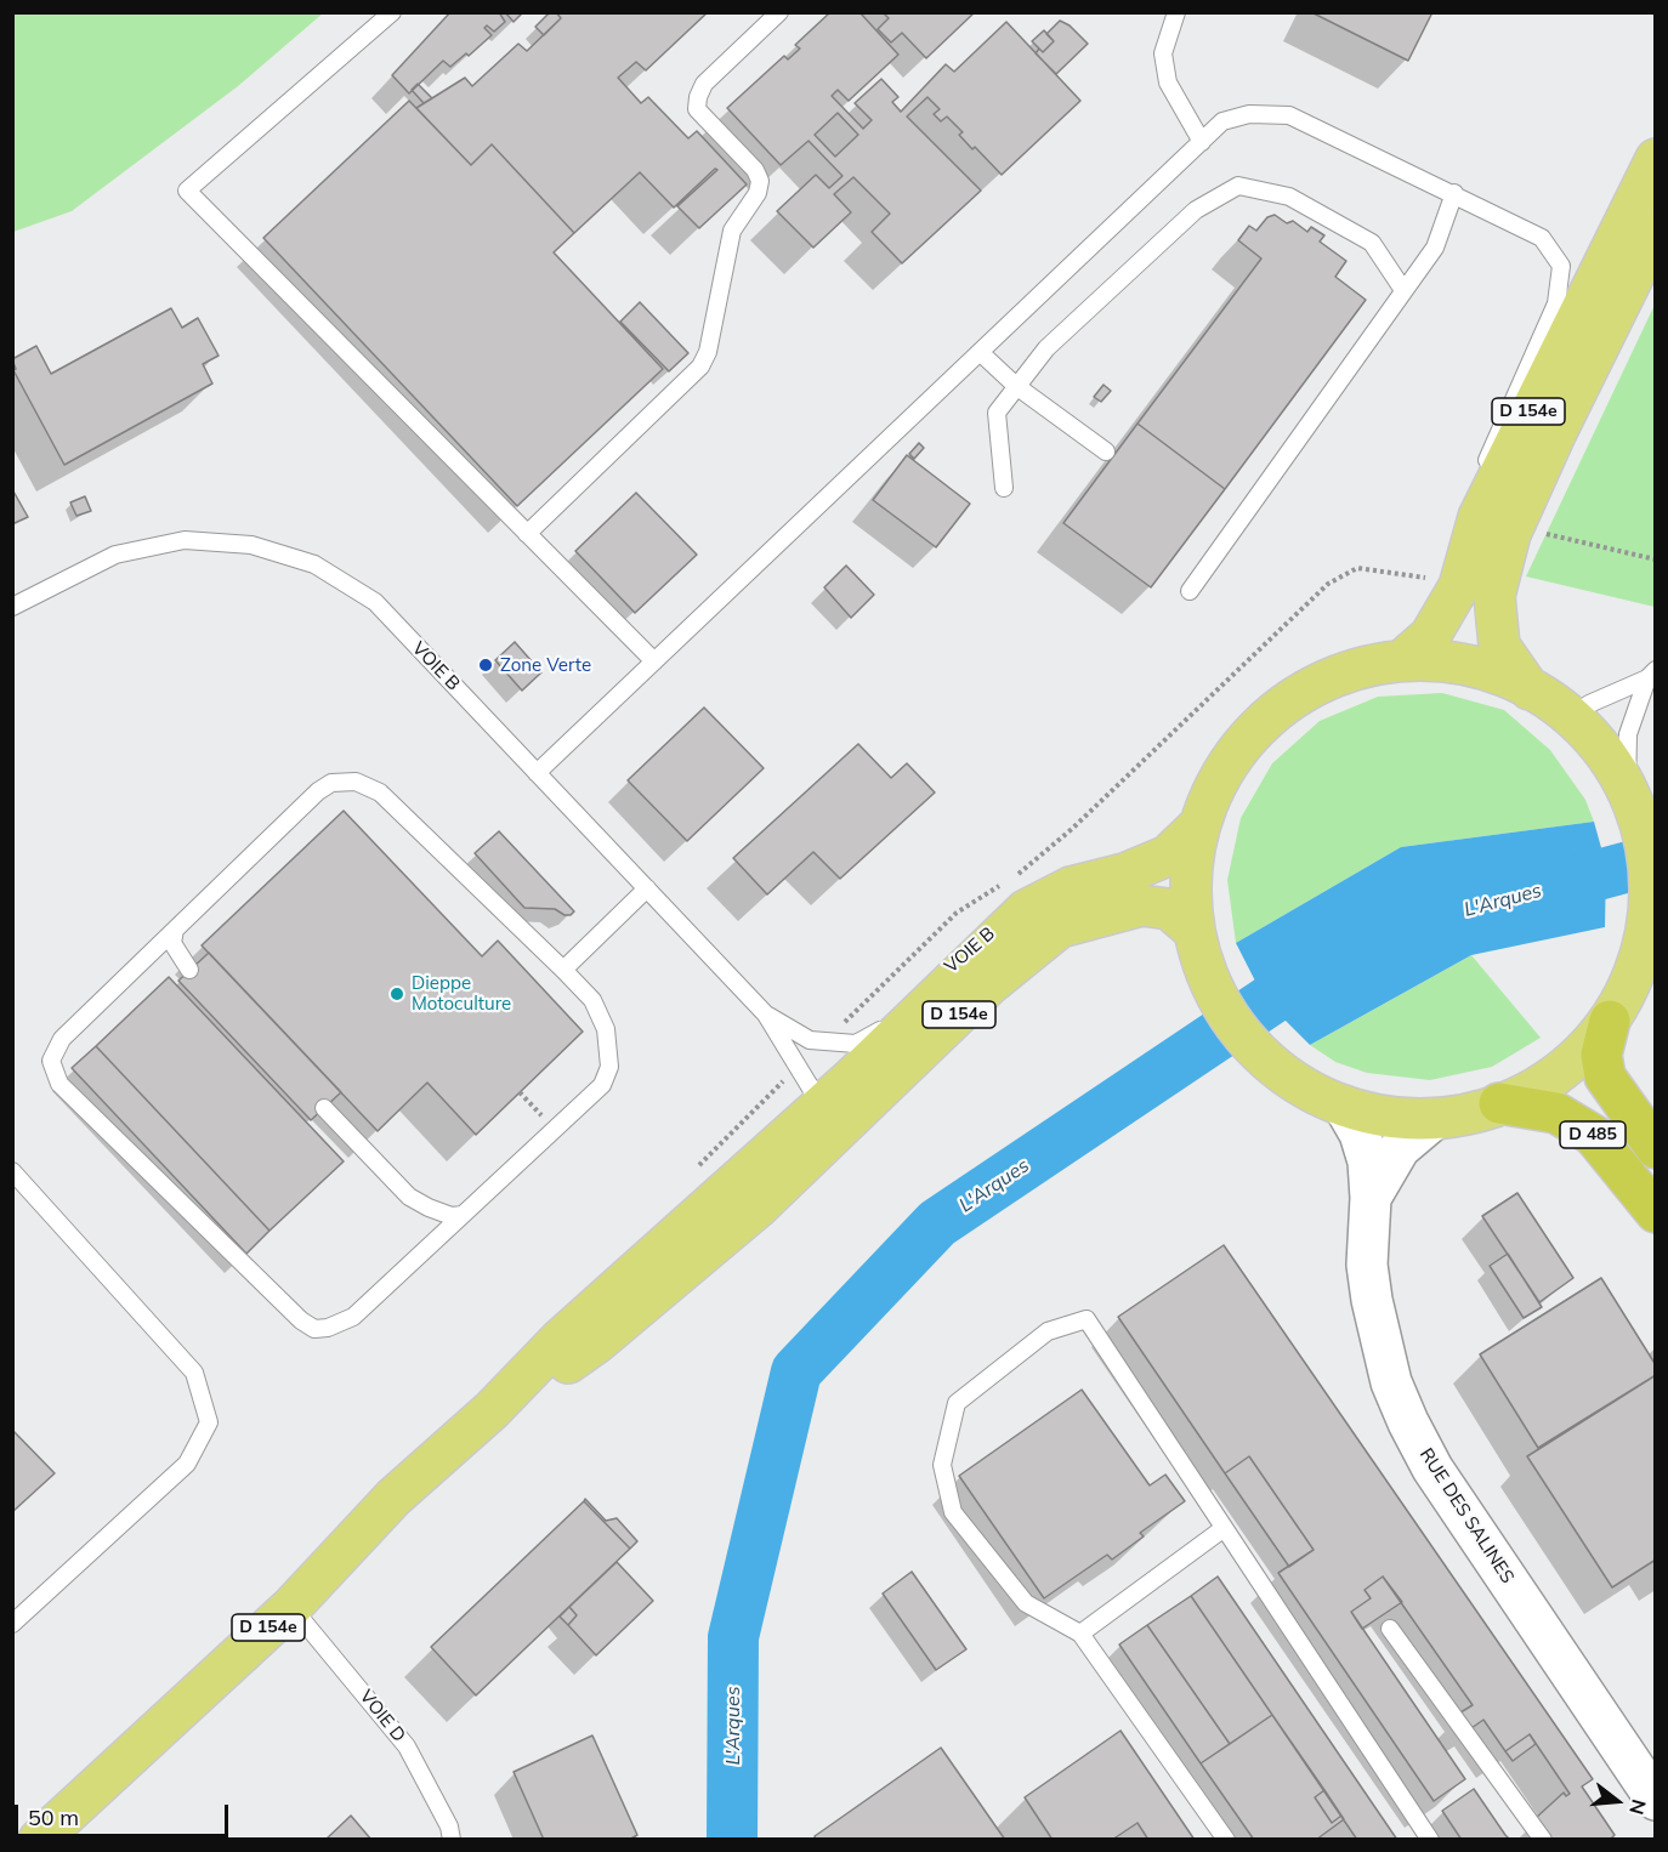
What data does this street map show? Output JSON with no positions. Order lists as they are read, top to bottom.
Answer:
{
  "streets": {
    "highway": ["D 485"],
    "main road": ["D 154e", "RUE DES SALINES"],
    "lane": ["VOIE B", "VOIE D"]
  },
  "crossings": [
    ["D 154e", "VOIE B"],
    ["D 154e", "VOIE D"]
  ],
  "water": ["L'Arques"],
  "places": ["Zone Verte", "Dieppe Motoculture"],
  "scale_bar": "50 m",
  "north": "right"
}
